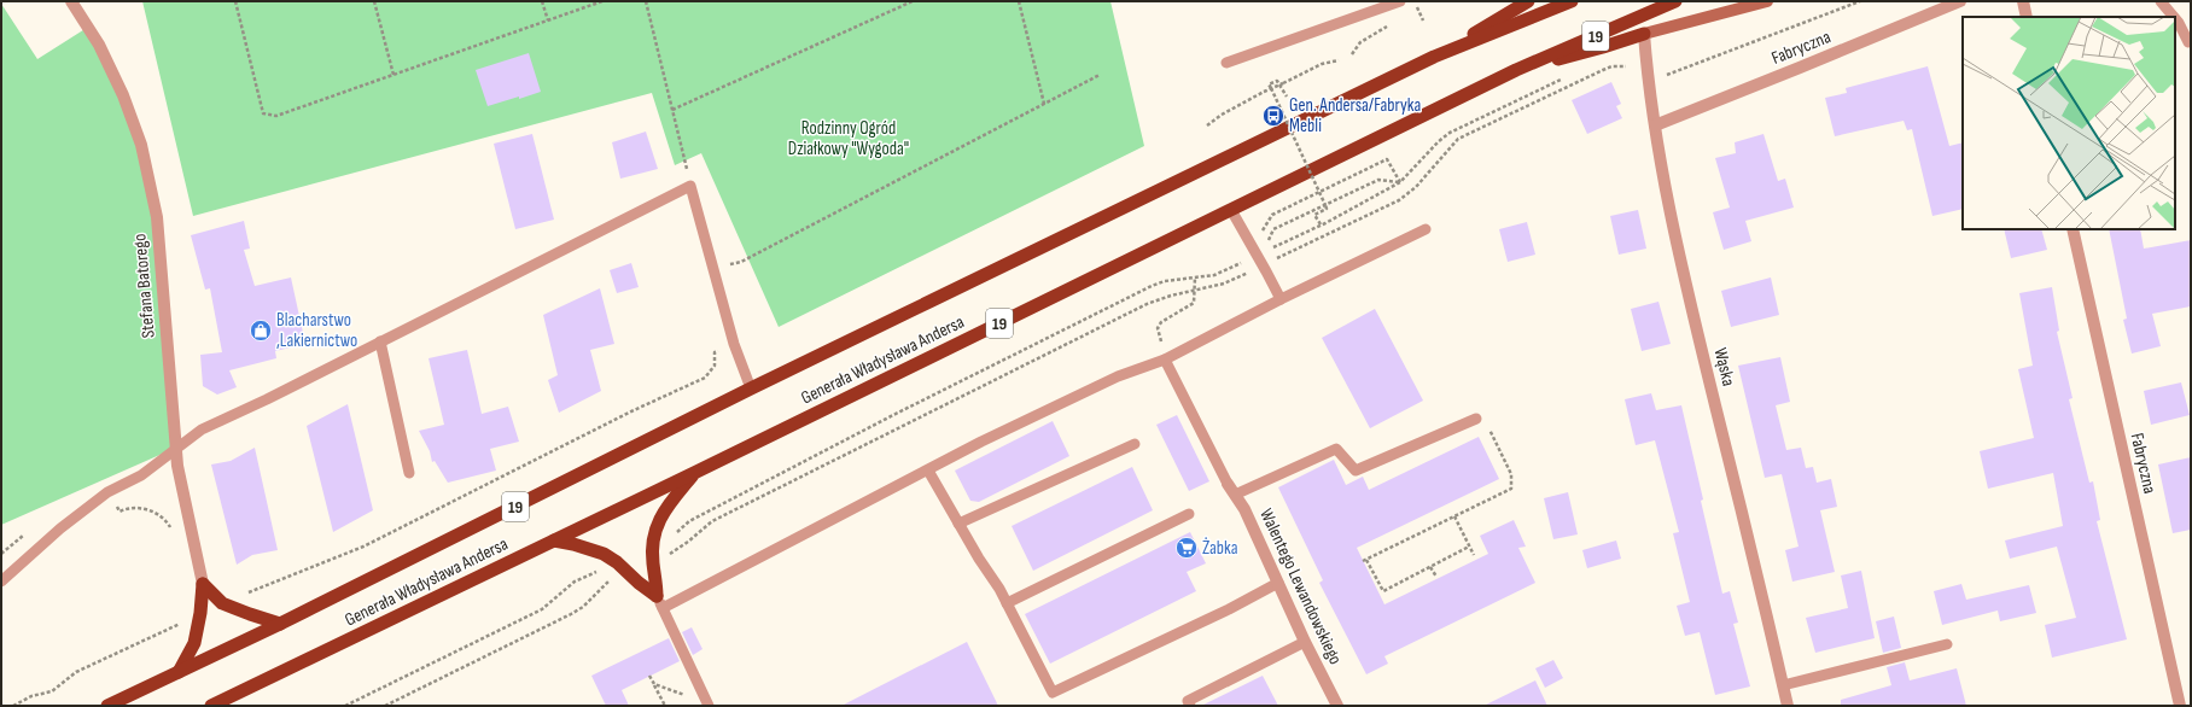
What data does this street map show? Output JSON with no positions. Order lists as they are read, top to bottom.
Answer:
{
  "streets": {
    "highway": ["19", "Generała Władysława Andersa"],
    "street": [
      "Fabryczna",
      "Stefana Batorego",
      "Wąska",
      "Walentego Lewandowskiego"
    ]
  },
  "crossings": [
    ["Fabryczna", "Wąska"]
  ],
  "parks": ["Rodzinny Ogród Działkowy \"Wygoda\""],
  "places": {
    "bus stop": ["Gen. Andersa/Fabryka Mebli"],
    "shop": ["Blacharstwo ,Lakiernictwo"],
    "supermarket": ["Żabka"]
  }
}
